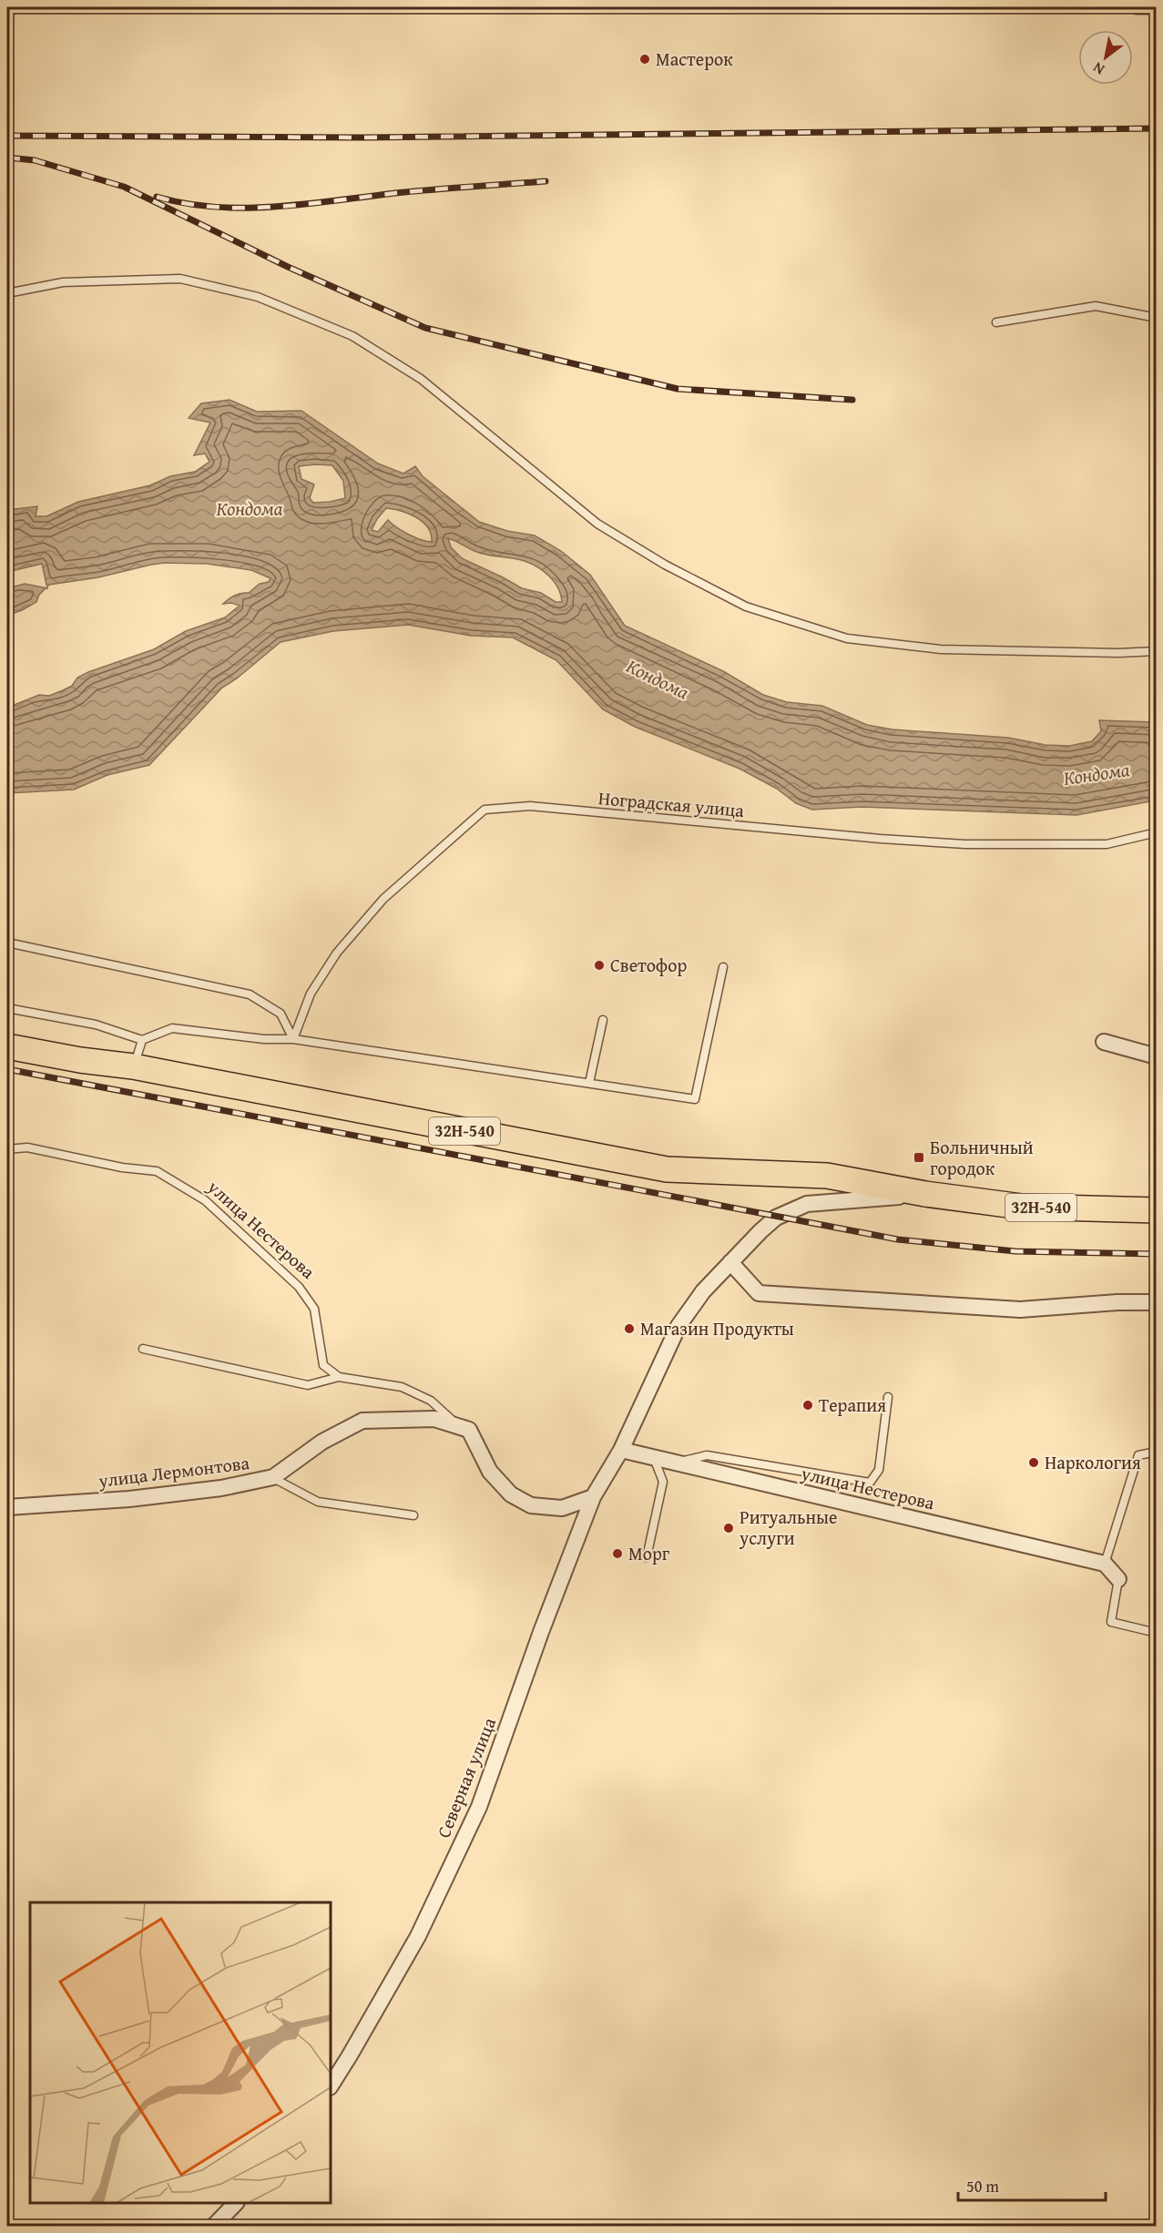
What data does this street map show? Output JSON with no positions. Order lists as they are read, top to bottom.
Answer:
{
  "streets": {
    "main road": ["32Н-540"],
    "street": ["улица Нестерова", "улица Лермонтова", "Северная улица"],
    "lane": ["Ноградская улица"]
  },
  "water": ["Кондома"],
  "places": {
    "other": [
      "Мастерок",
      "Светофор",
      "Магазин Продукты",
      "Терапия",
      "Наркология",
      "Ритуальные услуги",
      "Морг"
    ],
    "transit": ["Больничный городок"]
  },
  "scale_bar": "50 m",
  "north": "bottom left"
}
